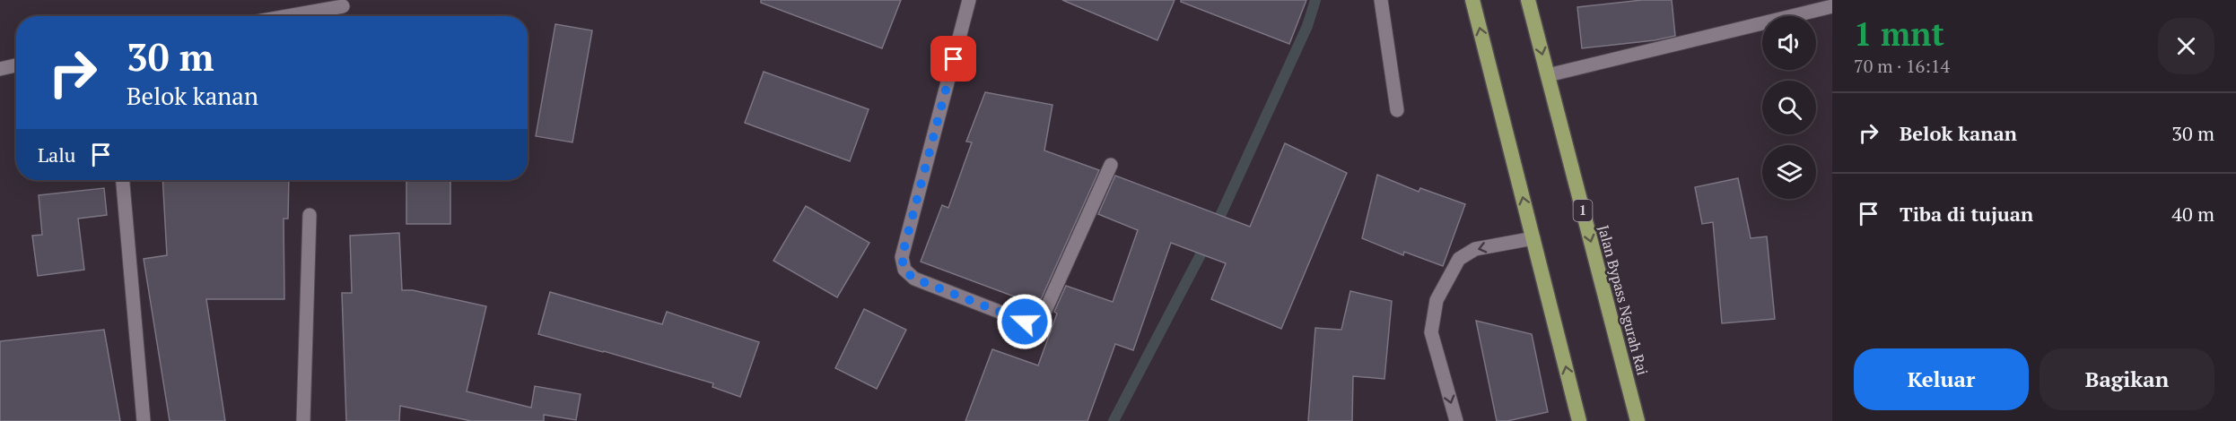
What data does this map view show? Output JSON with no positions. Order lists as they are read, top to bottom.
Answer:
{
  "streets": {
    "highway": ["1", "Jalan Bypass Ngurah Rai"]
  },
  "page": {
    "heading": ["1 mnt", "70 m · 16:14"],
    "turn": ["30 m", "Belok kanan"],
    "list": [
      {
        "name": "Belok kanan",
        "value": "30 m"
      },
      {
        "name": "Tiba di tujuan",
        "value": "40 m"
      }
    ],
    "then": "Lalu",
    "buttons": ["Keluar", "Bagikan"]
  }
}
